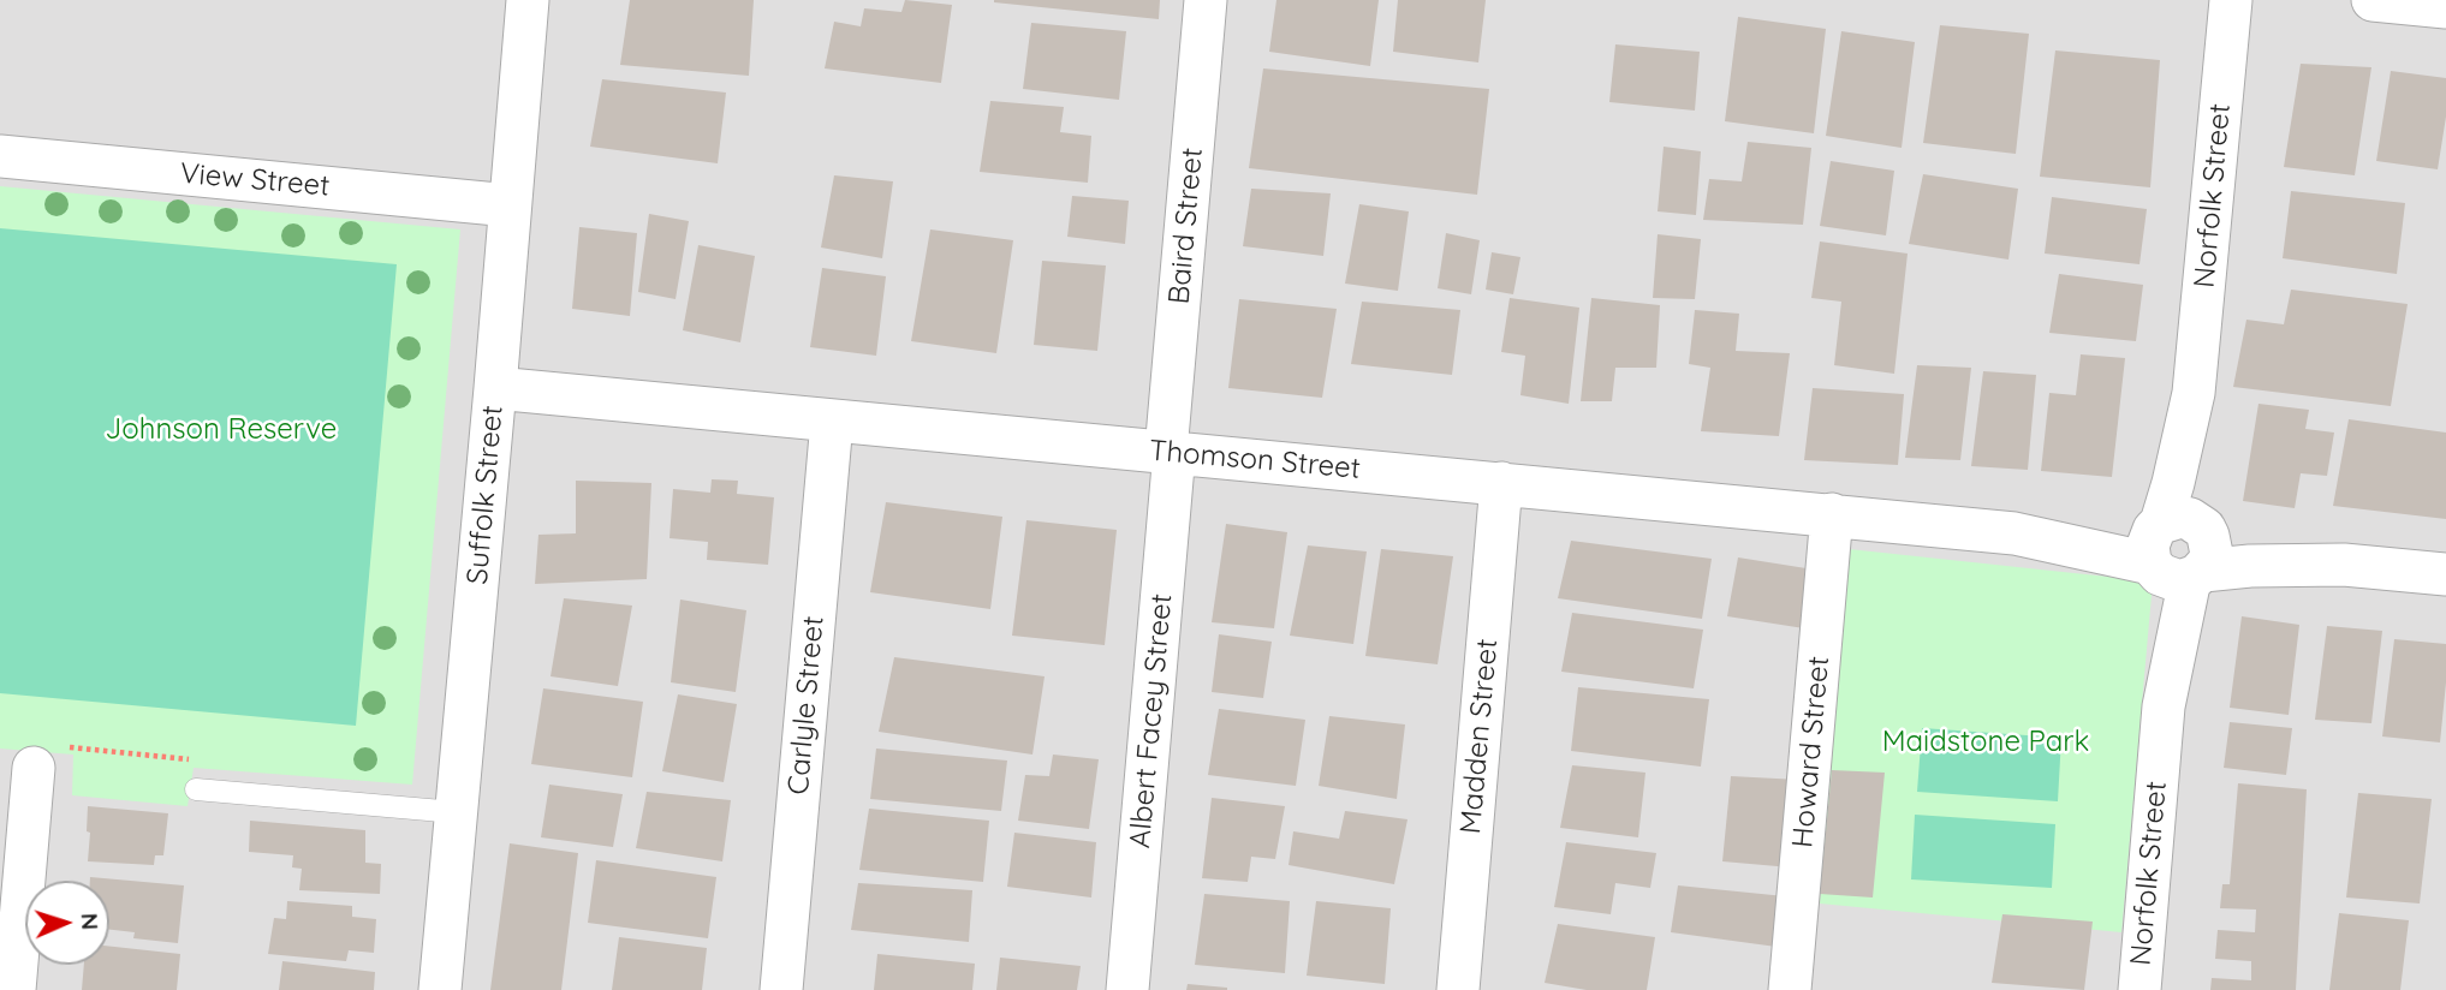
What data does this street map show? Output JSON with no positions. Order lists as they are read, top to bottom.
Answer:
{
  "streets": {
    "street": [
      "View Street",
      "Norfolk Street",
      "Baird Street",
      "Thomson Street",
      "Suffolk Street",
      "Carlyle Street",
      "Albert Facey Street",
      "Madden Street",
      "Howard Street"
    ]
  },
  "crossings": [
    ["View Street", "Suffolk Street"],
    ["Norfolk Street", "Thomson Street"],
    ["Baird Street", "Thomson Street"],
    ["Baird Street", "Albert Facey Street"],
    ["Thomson Street", "Suffolk Street"],
    ["Thomson Street", "Carlyle Street"],
    ["Thomson Street", "Albert Facey Street"],
    ["Thomson Street", "Madden Street"],
    ["Thomson Street", "Howard Street"]
  ],
  "parks": ["Johnson Reserve", "Maidstone Park"],
  "north": "right"
}
